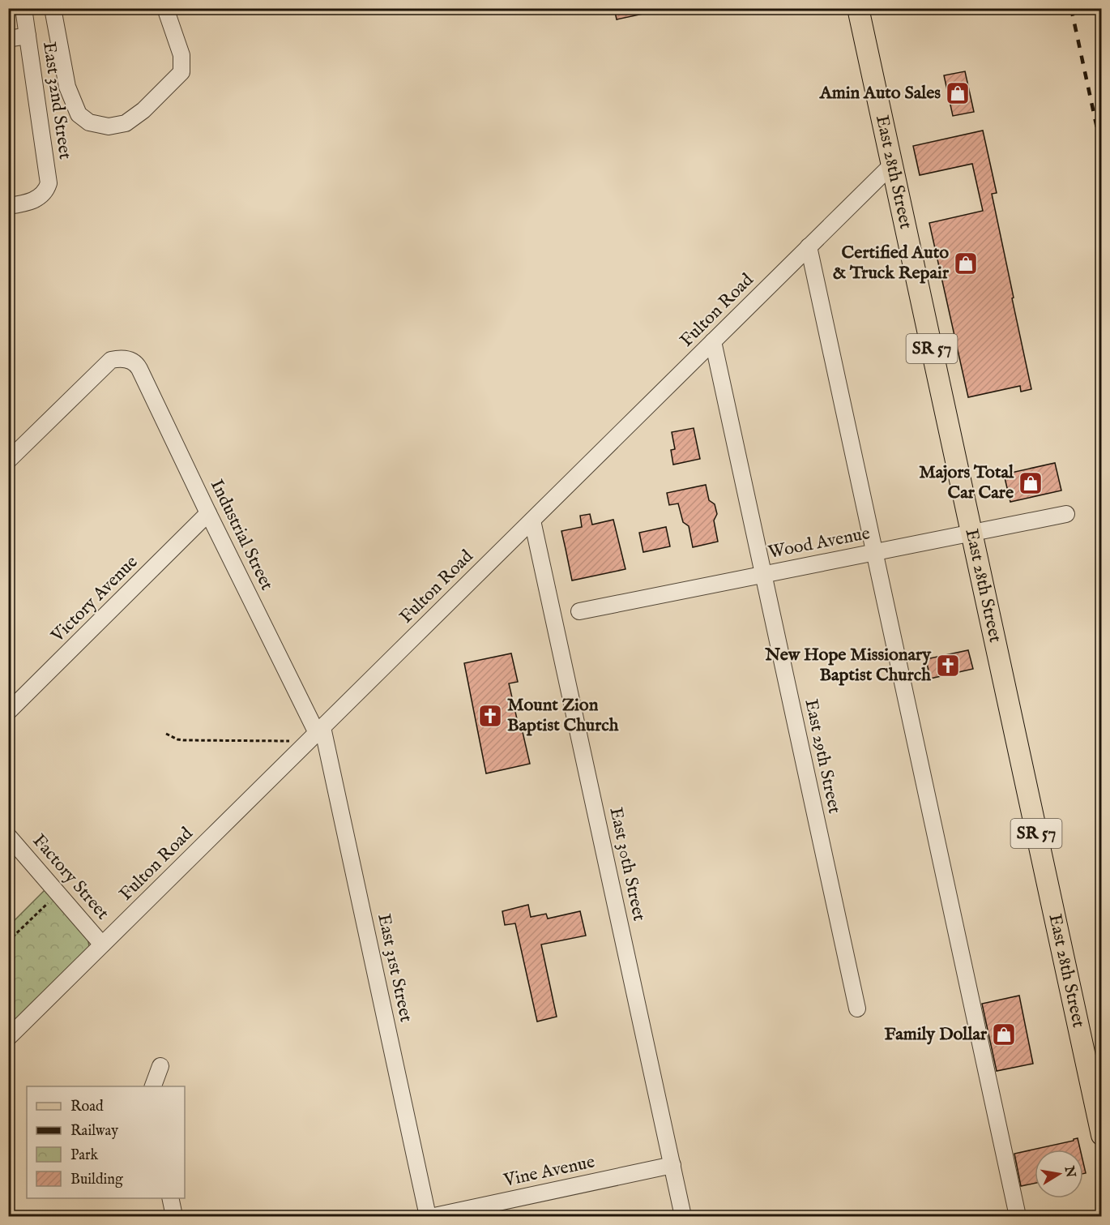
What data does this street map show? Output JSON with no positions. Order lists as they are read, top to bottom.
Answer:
{
  "streets": {
    "main road": ["East 28th Street", "SR 57"],
    "street": [
      "East 32nd Street",
      "Fulton Road",
      "Industrial Street",
      "Wood Avenue",
      "Victory Avenue",
      "East 29th Street",
      "East 30th Street",
      "Factory Street",
      "East 31st Street",
      "Vine Avenue"
    ]
  },
  "crossings": [
    ["East 28th Street", "Fulton Road"],
    ["East 28th Street", "Wood Avenue"],
    ["Fulton Road", "Industrial Street"],
    ["Fulton Road", "East 29th Street"],
    ["Fulton Road", "East 30th Street"],
    ["Fulton Road", "Factory Street"],
    ["Fulton Road", "East 31st Street"],
    ["Industrial Street", "Victory Avenue"],
    ["Industrial Street", "East 31st Street"],
    ["Wood Avenue", "East 29th Street"],
    ["East 30th Street", "Vine Avenue"]
  ],
  "places": {
    "shop": [
      "Amin Auto Sales",
      "Certified Auto & Truck Repair",
      "Majors Total Car Care",
      "Family Dollar"
    ],
    "church": ["New Hope Missionary Baptist Church", "Mount Zion Baptist Church"]
  },
  "legend": [
    "Road",
    "Railway",
    "Park",
    "Building"
  ],
  "north": "right"
}
